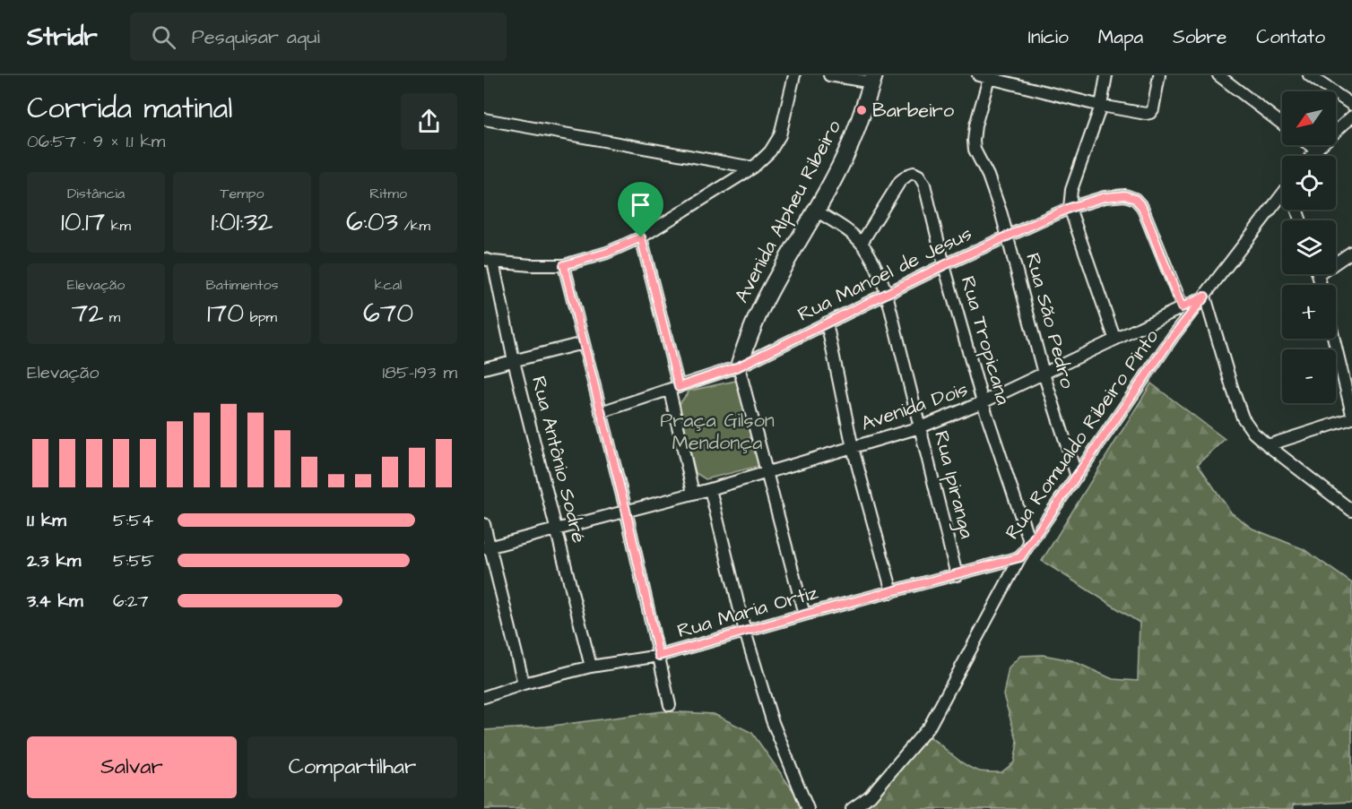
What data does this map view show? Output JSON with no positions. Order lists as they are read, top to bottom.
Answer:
{
  "streets": {
    "street": [
      "Avenida Alpheu Ribeiro",
      "Rua Manoel de Jesus",
      "Rua São Pedro",
      "Rua Tropicana",
      "Avenida Dois",
      "Rua Romualdo Ribeiro Pinto",
      "Rua Antônio Sodré",
      "Rua Ipiranga",
      "Rua Maria Ortiz"
    ]
  },
  "crossings": [
    ["Avenida Alpheu Ribeiro", "Rua Manoel de Jesus"],
    ["Avenida Alpheu Ribeiro", "Rua Ipiranga"],
    ["Rua Manoel de Jesus", "Rua São Pedro"],
    ["Rua Manoel de Jesus", "Rua Tropicana"],
    ["Rua Manoel de Jesus", "Avenida Dois"],
    ["Rua Manoel de Jesus", "Rua Ipiranga"],
    ["Rua São Pedro", "Avenida Dois"],
    ["Rua São Pedro", "Rua Romualdo Ribeiro Pinto"],
    ["Rua Tropicana", "Avenida Dois"],
    ["Rua Tropicana", "Rua Romualdo Ribeiro Pinto"],
    ["Rua Tropicana", "Rua Ipiranga"],
    ["Avenida Dois", "Rua Romualdo Ribeiro Pinto"],
    ["Avenida Dois", "Rua Antônio Sodré"],
    ["Avenida Dois", "Rua Ipiranga"],
    ["Rua Romualdo Ribeiro Pinto", "Rua Maria Ortiz"],
    ["Rua Antônio Sodré", "Rua Maria Ortiz"],
    ["Rua Ipiranga", "Rua Maria Ortiz"]
  ],
  "parks": ["Praça Gilson Mendonça"],
  "places": ["Barbeiro"],
  "north": "bottom left",
  "page": {
    "header": "Stridr",
    "search": "Pesquisar aqui",
    "nav": [
      "Início",
      "Mapa",
      "Sobre",
      "Contato"
    ],
    "heading": ["Corrida matinal", "06:57 · 9 × 1.1 km"],
    "map_buttons": ["+", "−"],
    "stats": [
      ["Distância", "10.17 km"],
      ["Tempo", "1:01:32"],
      ["Ritmo", "6:03 /km"],
      ["Elevação", "72 m"],
      ["Batimentos", "170 bpm"],
      ["kcal", "670"]
    ],
    "chart": ["Elevação", "185–193 m"],
    "list": [
      {
        "name": "1.1 km",
        "note": "5:54"
      },
      {
        "name": "2.3 km",
        "note": "5:55"
      },
      {
        "name": "3.4 km",
        "note": "6:27"
      }
    ],
    "buttons": ["Salvar", "Compartilhar"]
  }
}
